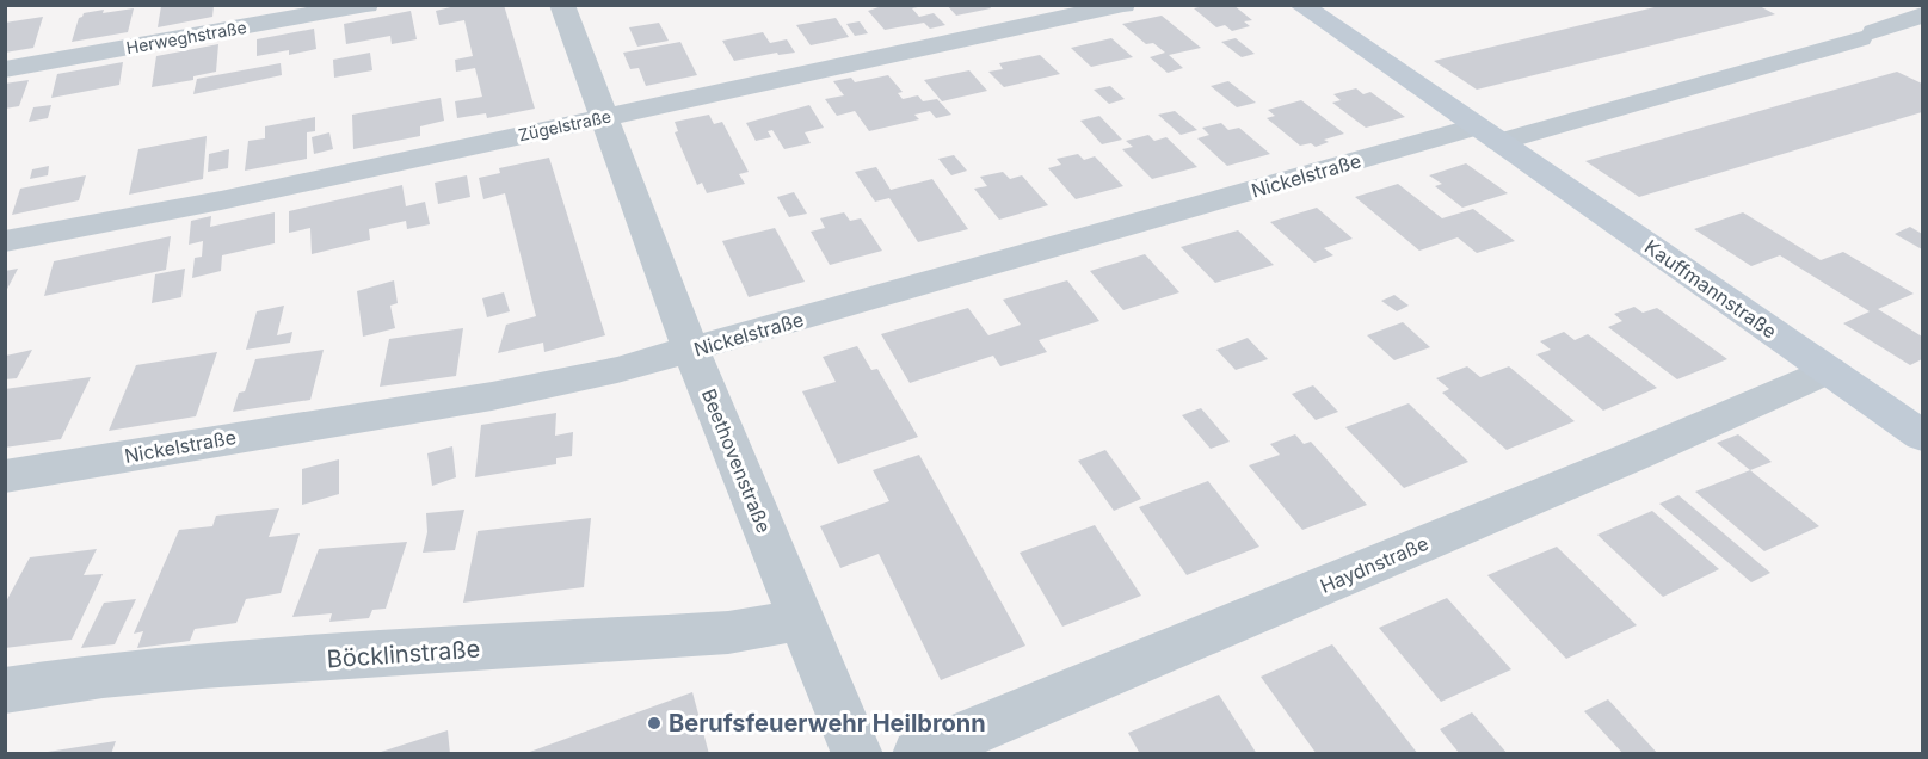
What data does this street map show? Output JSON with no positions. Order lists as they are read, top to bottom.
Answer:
{
  "streets": {
    "street": [
      "Herweghstraße",
      "Zügelstraße",
      "Nickelstraße",
      "Kauffmannstraße",
      "Beethovenstraße",
      "Haydnstraße",
      "Böcklinstraße"
    ]
  },
  "crossings": [
    ["Zügelstraße", "Beethovenstraße"],
    ["Nickelstraße", "Kauffmannstraße"],
    ["Nickelstraße", "Beethovenstraße"],
    ["Kauffmannstraße", "Haydnstraße"],
    ["Beethovenstraße", "Böcklinstraße"]
  ],
  "places": ["Berufsfeuerwehr Heilbronn"]
}
